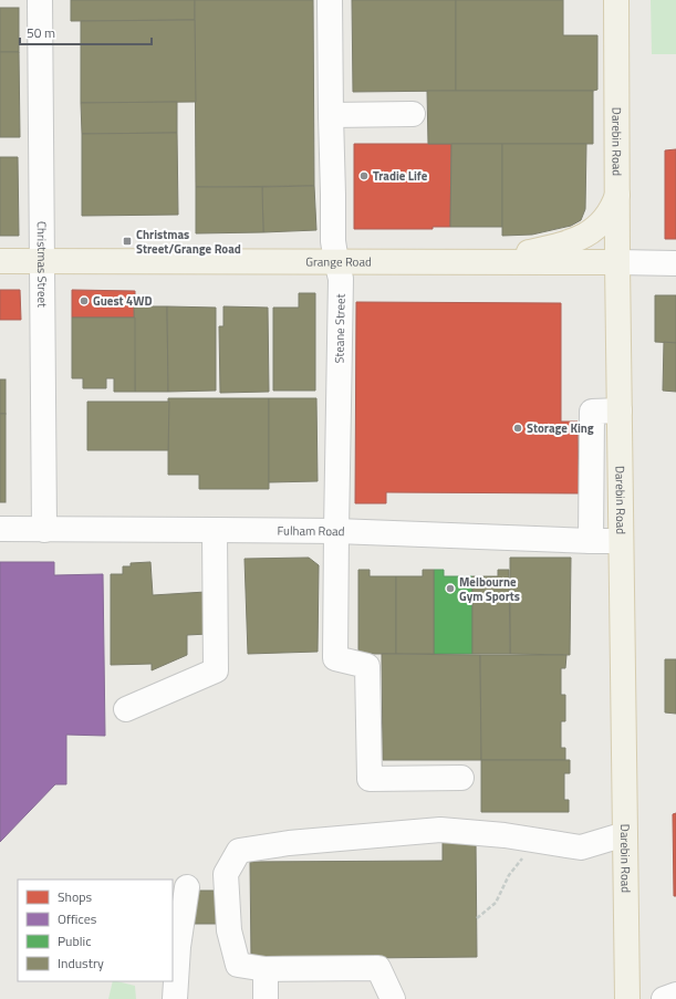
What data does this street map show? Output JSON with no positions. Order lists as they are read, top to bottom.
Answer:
{
  "streets": {
    "main road": ["Darebin Road", "Grange Road"],
    "street": ["Christmas Street", "Steane Street", "Fulham Road"]
  },
  "crossings": [
    ["Darebin Road", "Grange Road"],
    ["Darebin Road", "Fulham Road"],
    ["Grange Road", "Christmas Street"],
    ["Grange Road", "Steane Street"],
    ["Christmas Street", "Fulham Road"],
    ["Steane Street", "Fulham Road"]
  ],
  "places": {
    "other": [
      "Tradie Life",
      "Guest 4WD",
      "Storage King",
      "Melbourne Gym Sports"
    ],
    "transit": ["Christmas Street/Grange Road"]
  },
  "legend": [
    "Shops",
    "Offices",
    "Public",
    "Industry"
  ],
  "scale_bar": "50 m"
}
